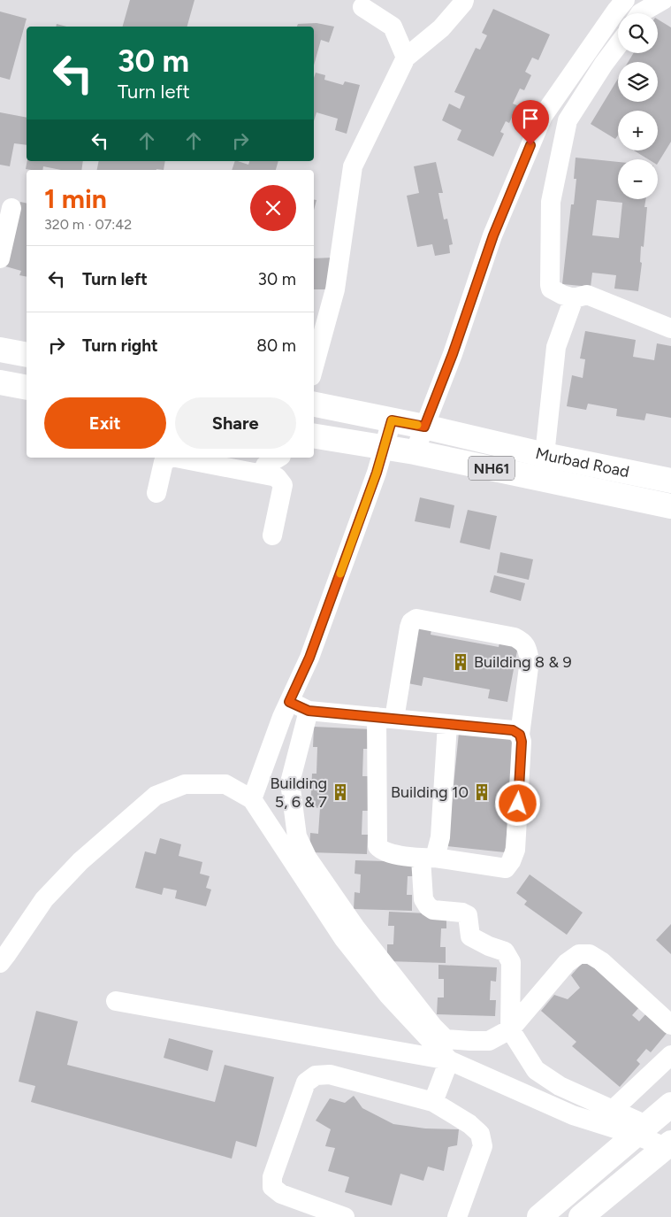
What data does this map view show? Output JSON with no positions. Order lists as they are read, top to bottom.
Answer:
{
  "streets": {
    "main road": ["Murbad Road", "NH61"]
  },
  "places": {
    "building": ["Building 8 & 9", "Building 5, 6 & 7", "Building 10"]
  },
  "page": {
    "map_buttons": ["+", "−"],
    "turn": ["30 m", "Turn left"],
    "heading": ["1 min", "320 m · 07:42"],
    "list": [
      {
        "name": "Turn left",
        "value": "30 m"
      },
      {
        "name": "Turn right",
        "value": "80 m"
      }
    ],
    "buttons": ["Exit", "Share"]
  }
}
